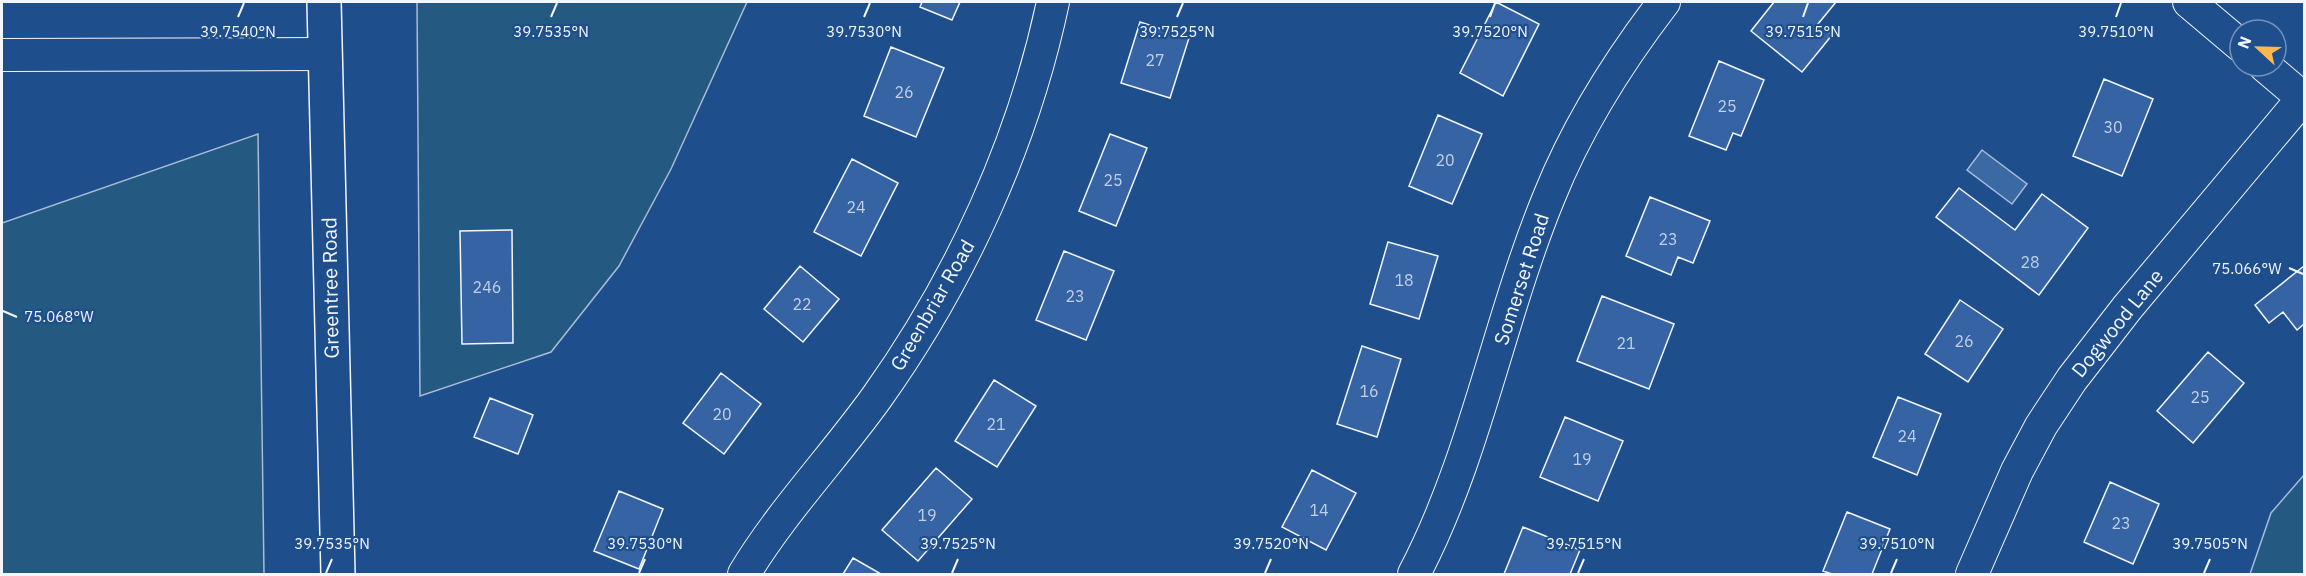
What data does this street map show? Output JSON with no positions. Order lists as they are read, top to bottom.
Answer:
{
  "streets": {
    "street": [
      "Somerset Road",
      "Greentree Road",
      "Greenbriar Road",
      "Dogwood Lane"
    ]
  },
  "house_numbers": [
    "27",
    "26",
    "25",
    "30",
    "20",
    "25",
    "24",
    "23",
    "28",
    "18",
    "246",
    "23",
    "22",
    "26",
    "21",
    "16",
    "25",
    "20",
    "21",
    "24",
    "19",
    "14",
    "19",
    "23"
  ],
  "north": "left",
  "coordinates": [
    "39.7510°N",
    "39.7540°N",
    "39.7535°N",
    "39.7530°N",
    "39.7525°N",
    "39.7520°N",
    "39.7515°N",
    "75.066°W",
    "75.068°W",
    "39.7505°N"
  ]
}
